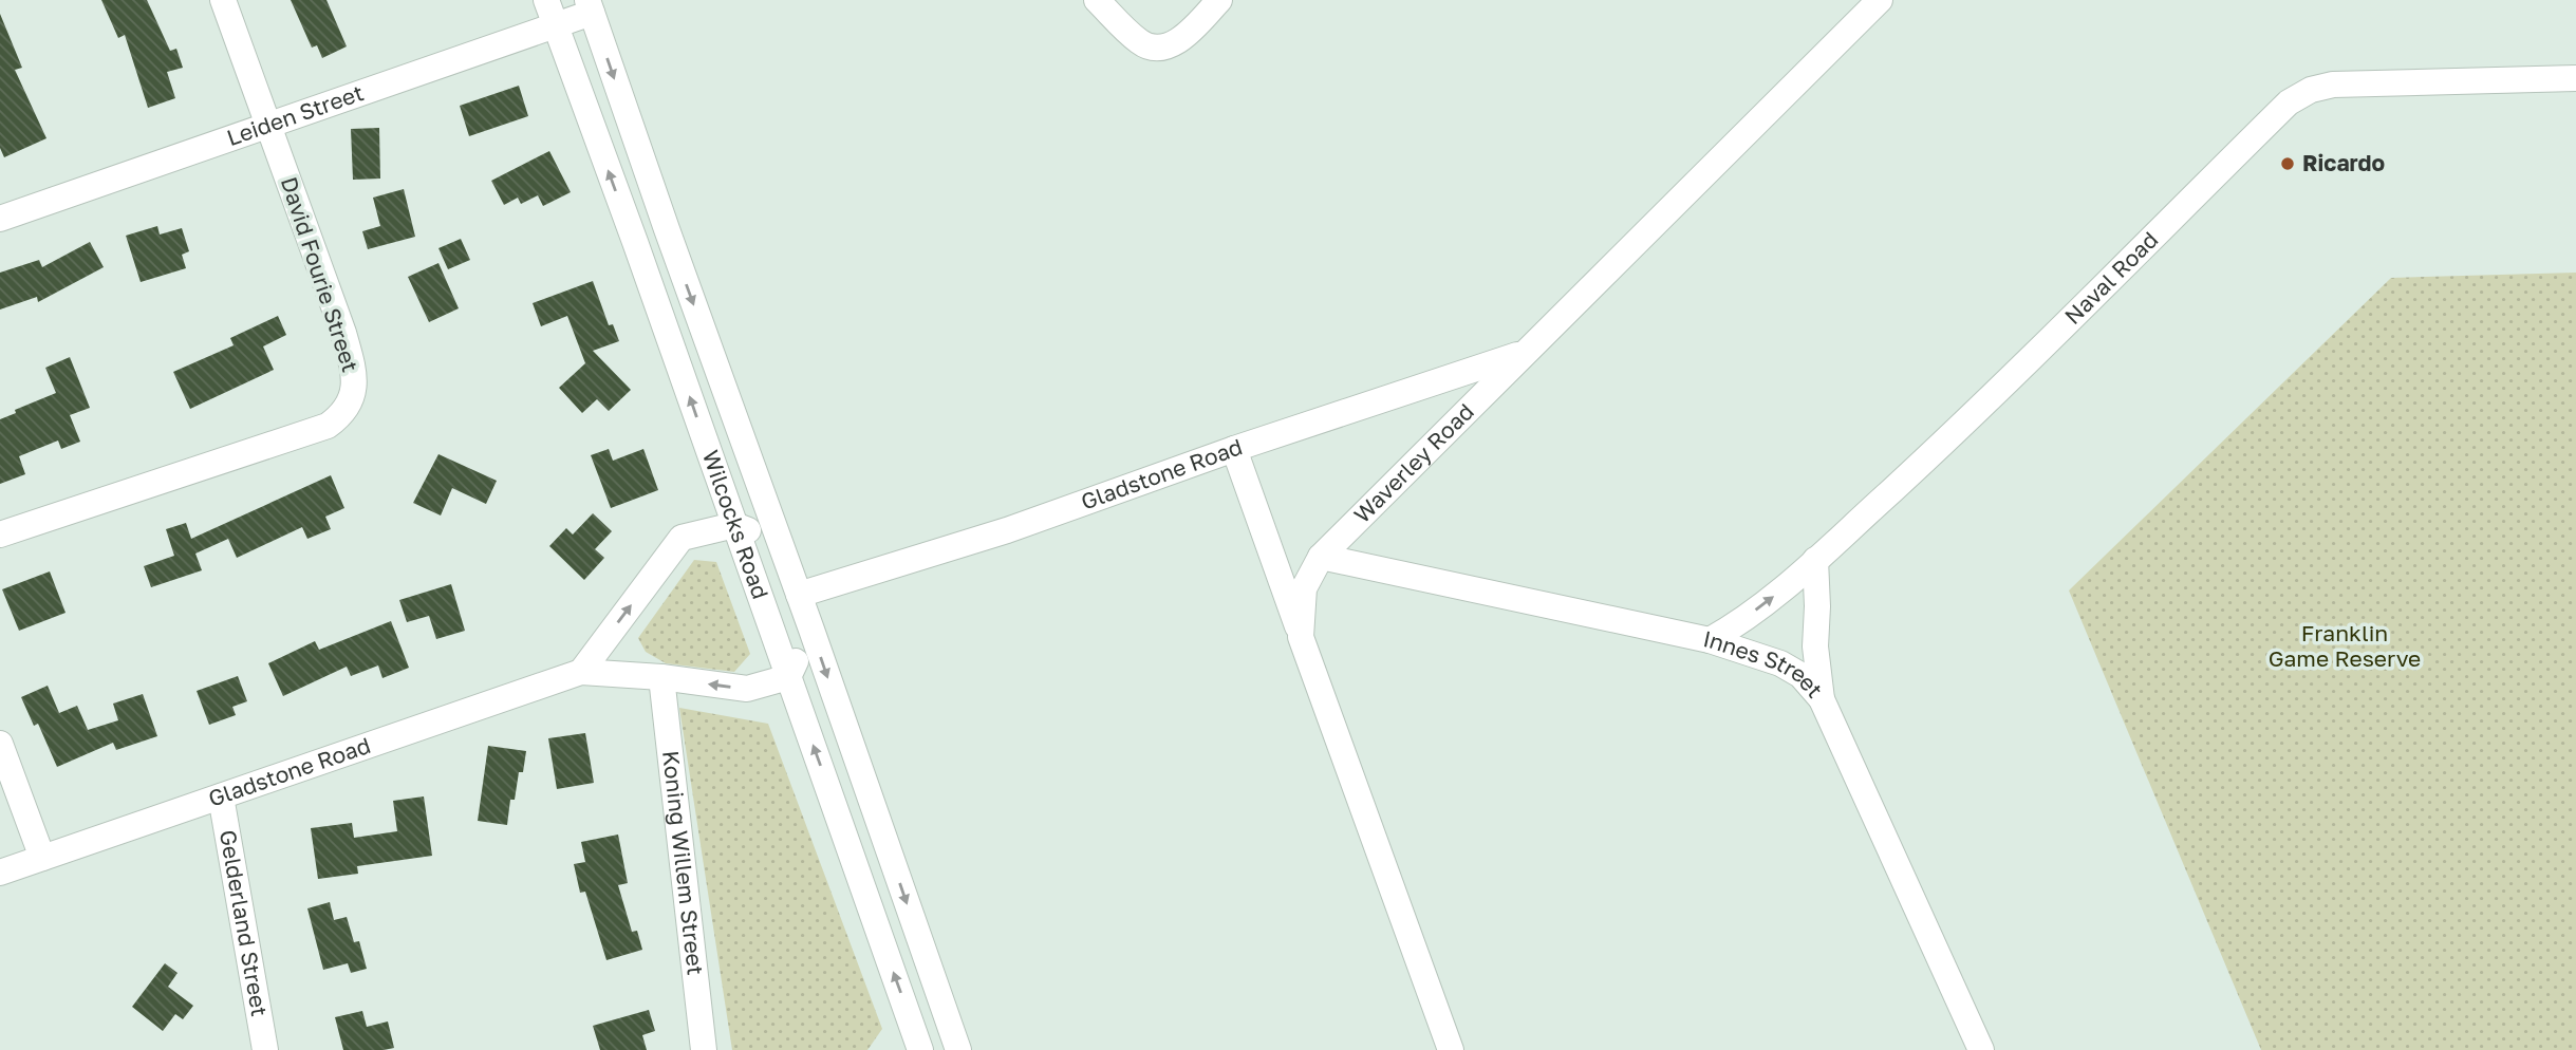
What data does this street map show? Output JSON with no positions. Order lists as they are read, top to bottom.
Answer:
{
  "streets": {
    "street": [
      "Leiden Street",
      "David Fourie Street",
      "Naval Road",
      "Waverley Road",
      "Gladstone Road",
      "Wilcocks Road",
      "Innes Street",
      "Koning Willem Street",
      "Gelderland Street"
    ]
  },
  "crossings": [
    ["Leiden Street", "David Fourie Street"],
    ["Leiden Street", "Wilcocks Road"],
    ["Naval Road", "Innes Street"],
    ["Waverley Road", "Gladstone Road"],
    ["Waverley Road", "Innes Street"],
    ["Gladstone Road", "Wilcocks Road"],
    ["Gladstone Road", "Koning Willem Street"],
    ["Gladstone Road", "Gelderland Street"]
  ],
  "parks": ["Franklin Game Reserve"],
  "places": ["Ricardo"]
}
